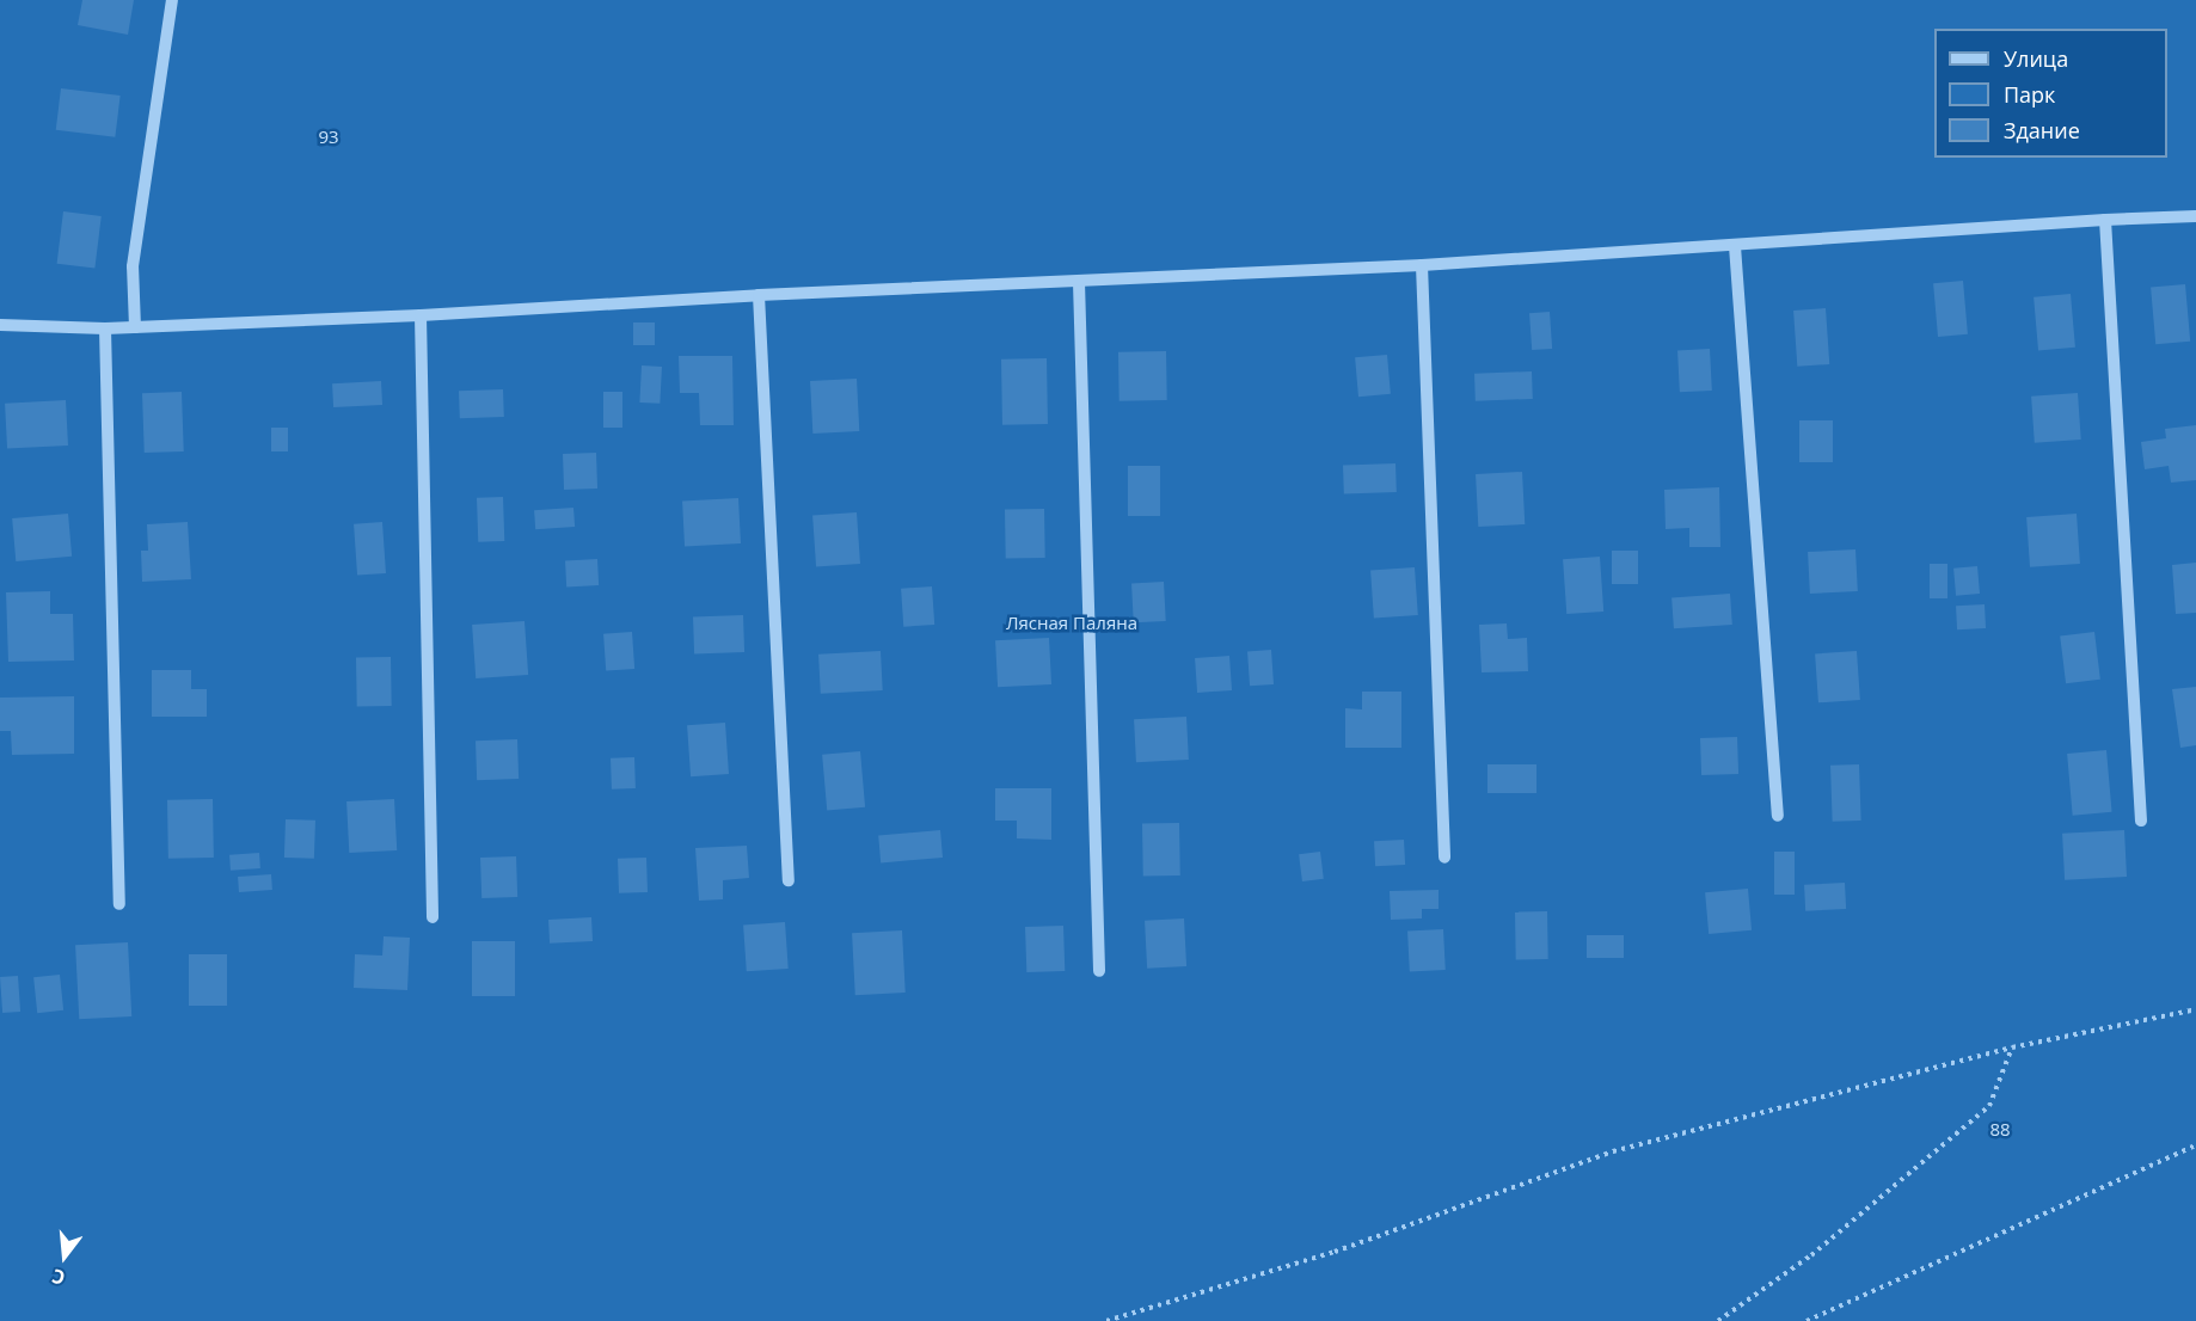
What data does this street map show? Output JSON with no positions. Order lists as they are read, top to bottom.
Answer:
{
  "parks": ["93", "Лясная Паляна", "88"],
  "legend": ["Улица", "Парк", "Здание"],
  "north": "bottom"
}
